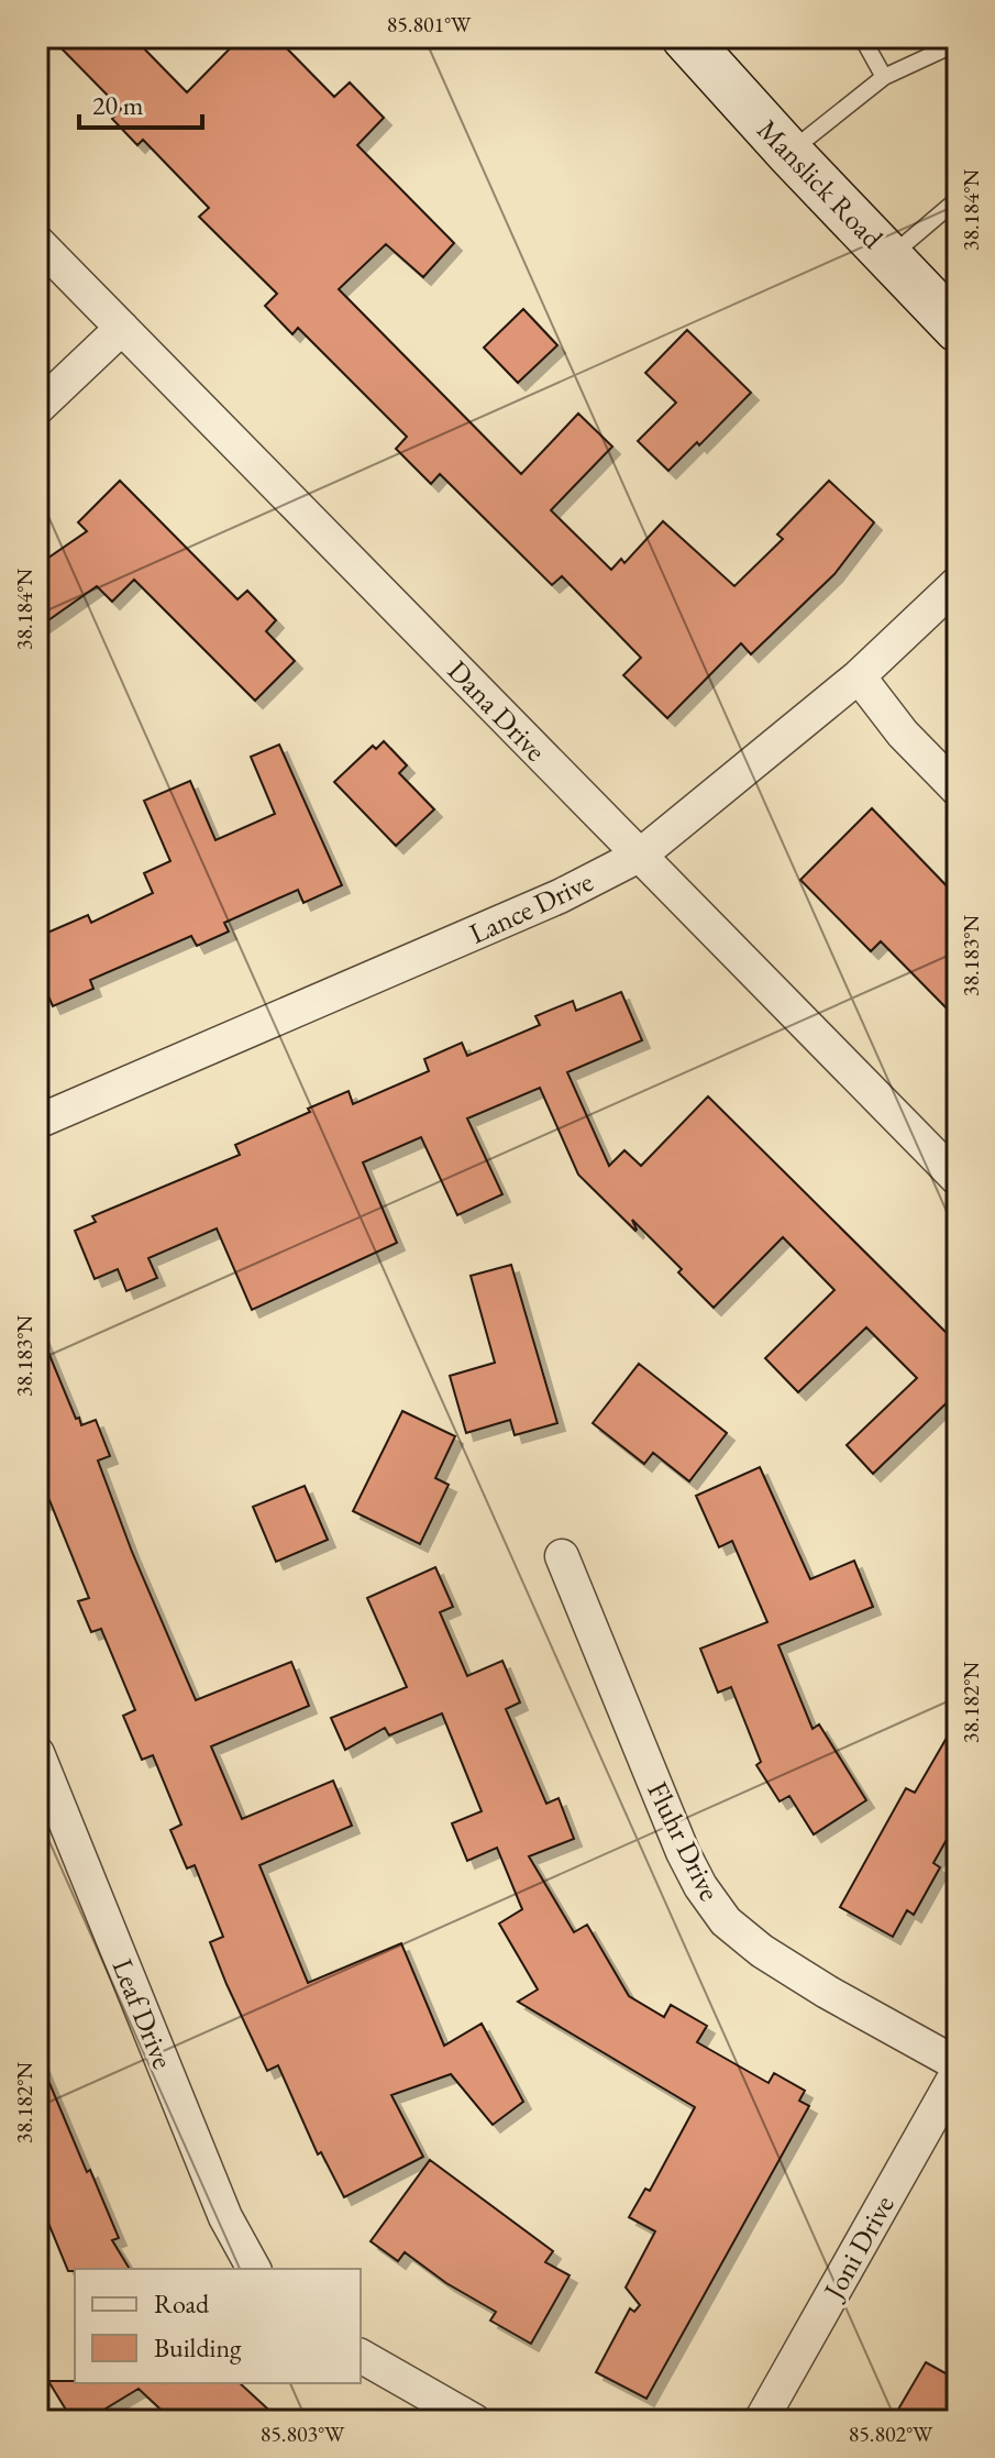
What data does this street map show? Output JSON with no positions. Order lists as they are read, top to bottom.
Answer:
{
  "streets": {
    "main road": ["Manslick Road"],
    "street": [
      "Dana Drive",
      "Lance Drive",
      "Fluhr Drive",
      "Leaf Drive",
      "Joni Drive"
    ]
  },
  "crossings": [
    ["Dana Drive", "Lance Drive"]
  ],
  "legend": ["Road", "Building"],
  "scale_bar": "20 m",
  "coordinates": [
    "85.801°W",
    "38.184°N",
    "38.183°N",
    "38.182°N",
    "85.803°W",
    "85.802°W"
  ]
}
